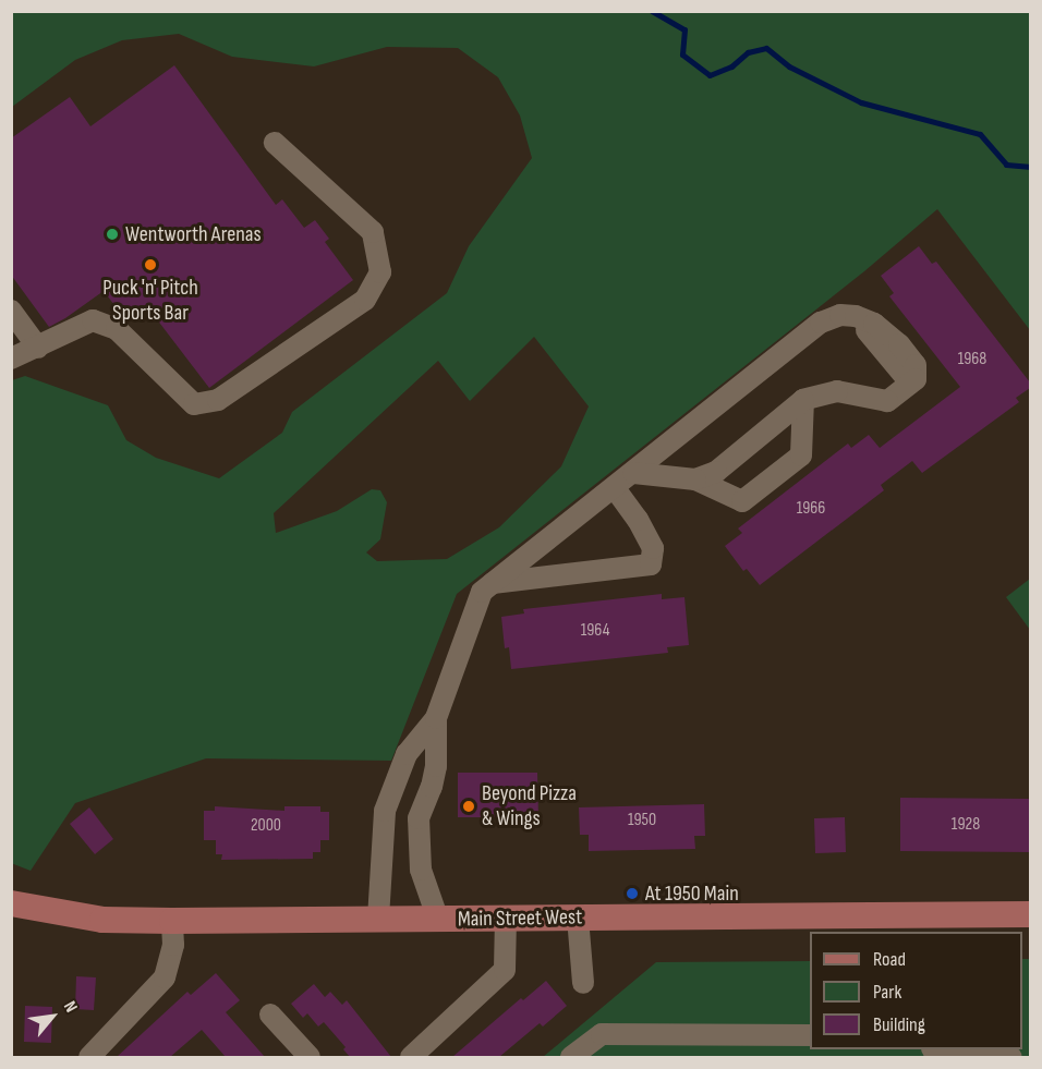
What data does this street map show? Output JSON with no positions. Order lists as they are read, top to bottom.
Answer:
{
  "streets": {
    "main road": ["Main Street West"]
  },
  "places": [
    "Wentworth Arenas",
    "Puck 'n' Pitch Sports Bar",
    "Beyond Pizza & Wings",
    "At 1950 Main"
  ],
  "house_numbers": [
    "1968",
    "1966",
    "1964",
    "1950",
    "1928",
    "2000"
  ],
  "legend": ["Road", "Park", "Building"],
  "north": "top right"
}
